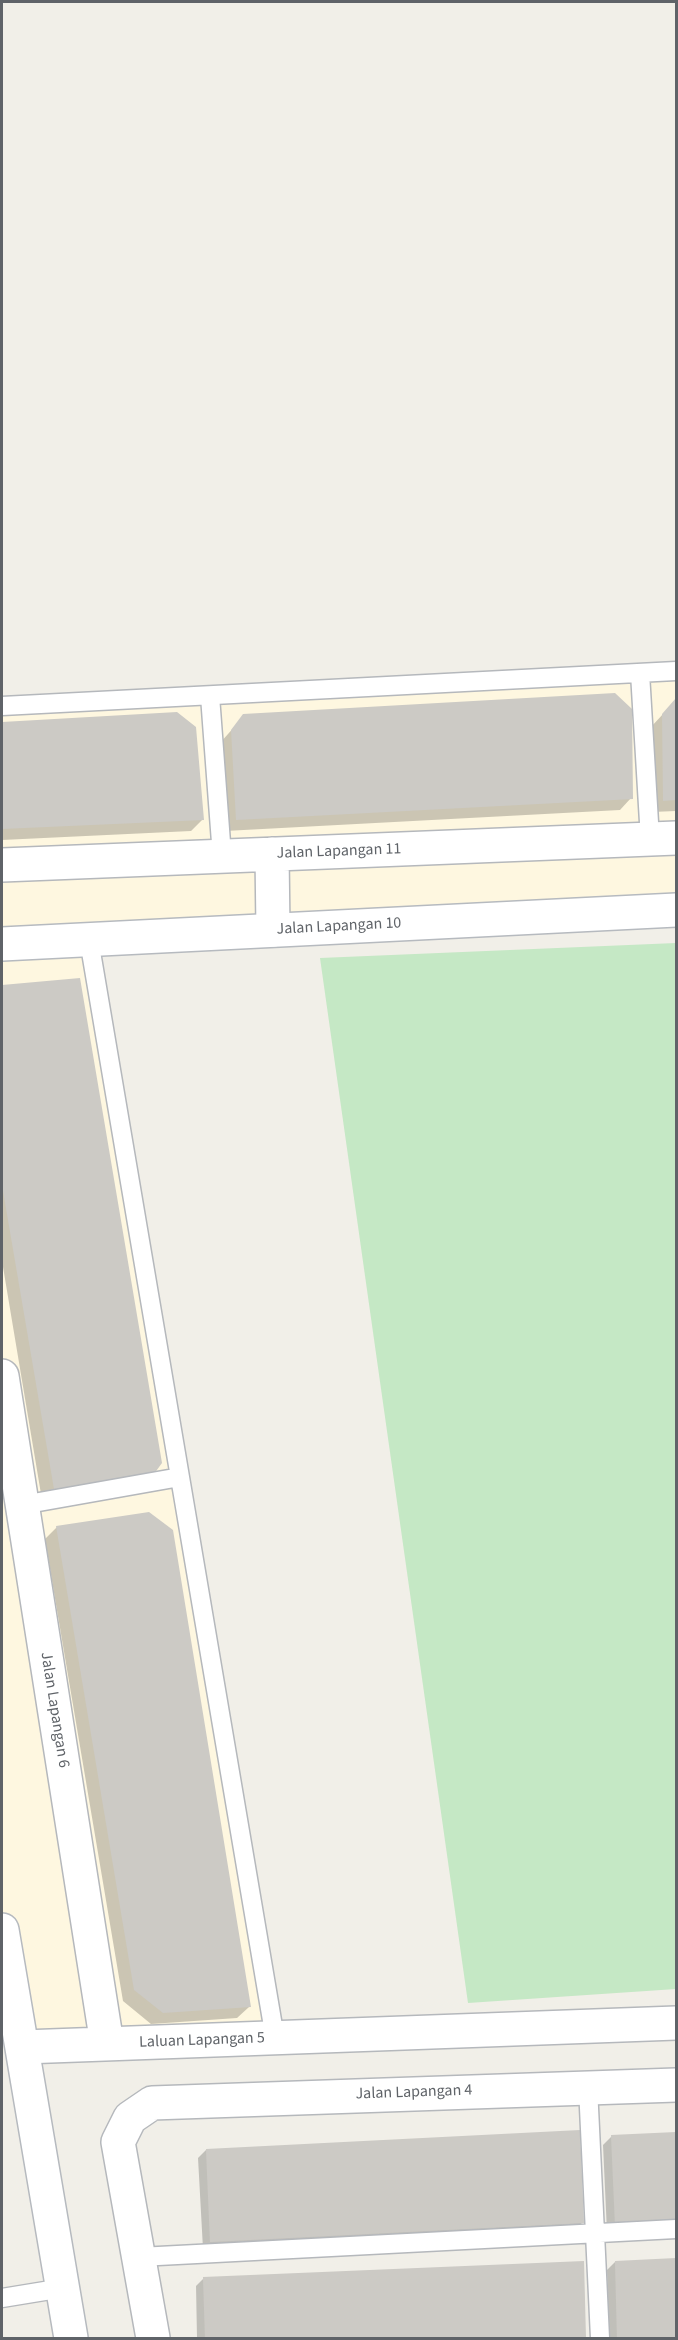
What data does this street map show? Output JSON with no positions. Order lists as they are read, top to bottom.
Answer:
{
  "streets": {
    "street": [
      "Jalan Lapangan 11",
      "Jalan Lapangan 10",
      "Jalan Lapangan 6",
      "Laluan Lapangan 5",
      "Jalan Lapangan 4"
    ]
  },
  "crossings": [
    ["Jalan Lapangan 6", "Laluan Lapangan 5"]
  ]
}
